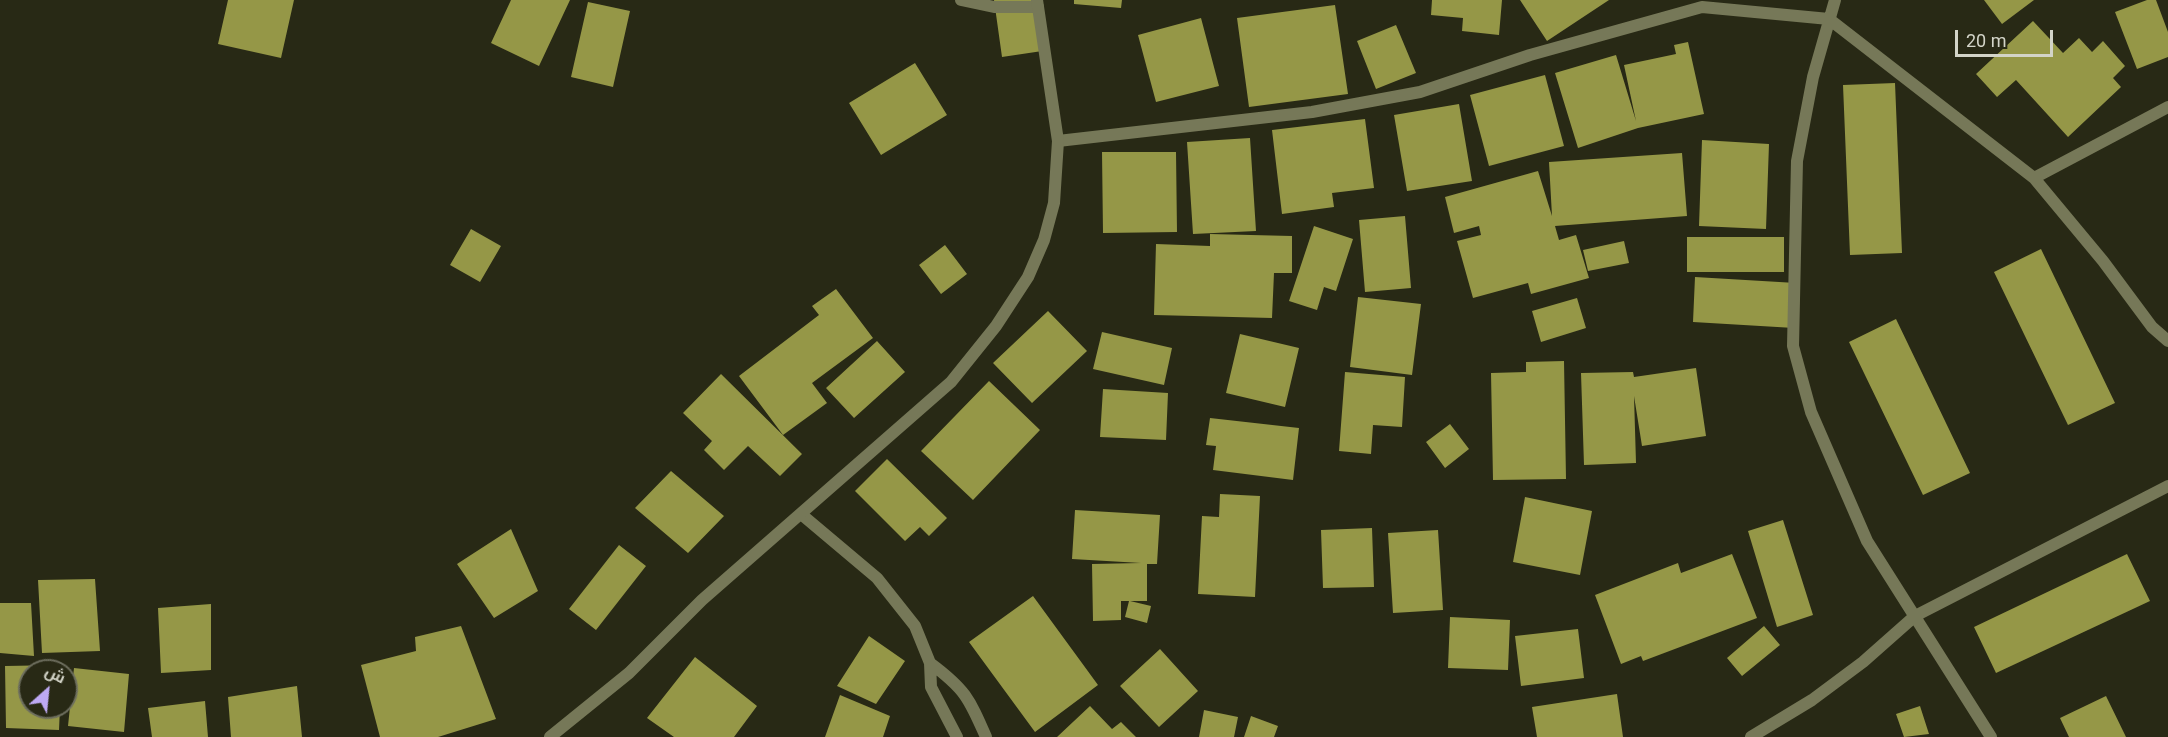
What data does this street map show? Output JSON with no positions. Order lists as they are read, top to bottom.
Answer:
{
  "scale_bar": "20 m",
  "north": "top right"
}
